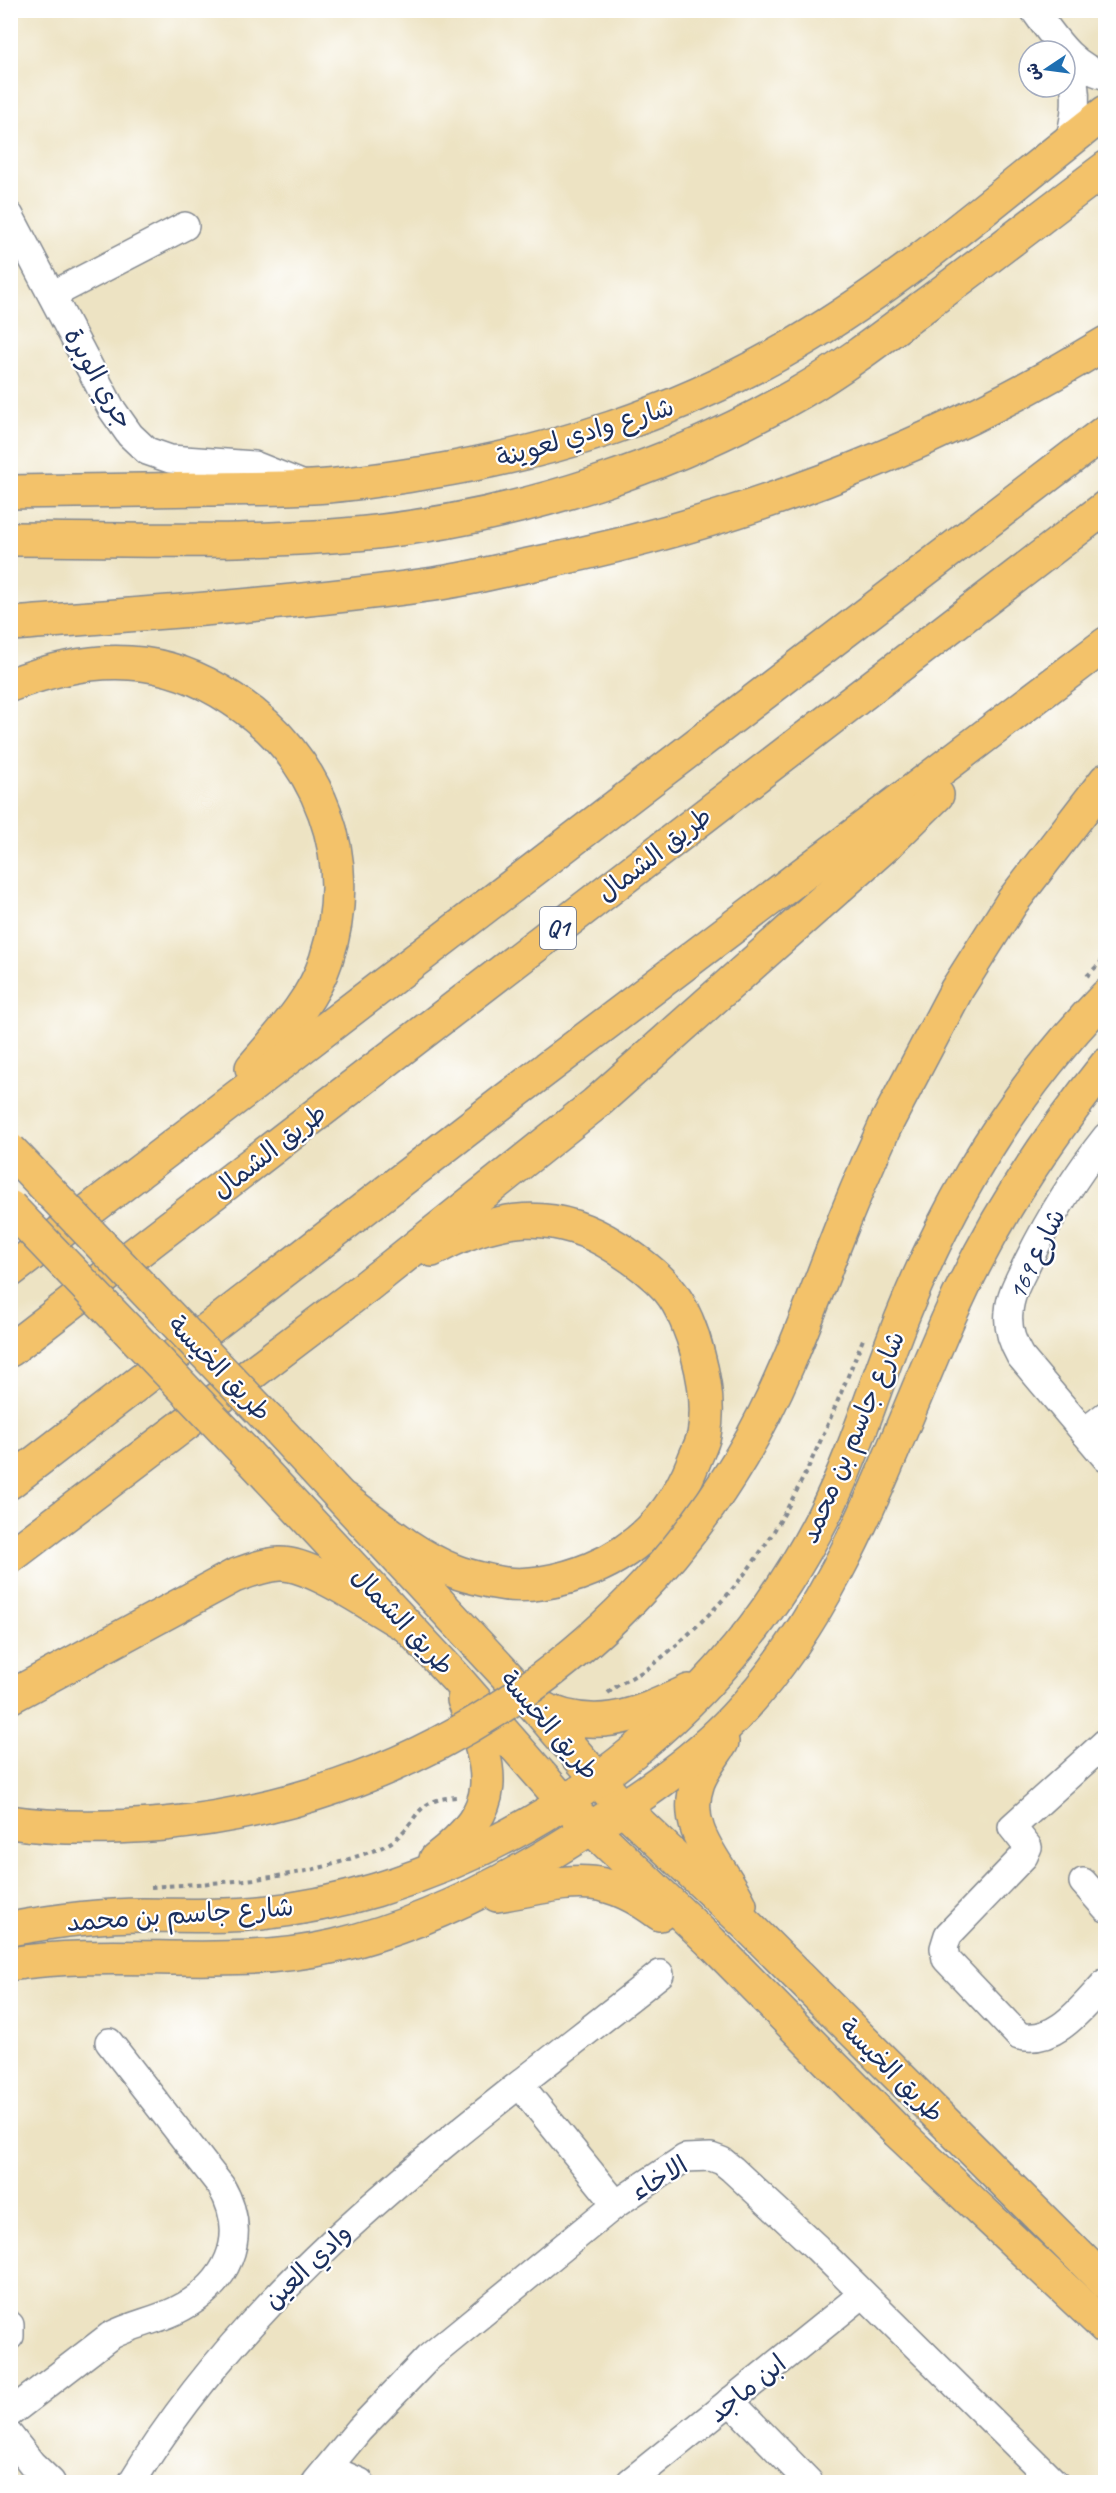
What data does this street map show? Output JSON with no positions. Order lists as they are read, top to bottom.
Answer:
{
  "streets": {
    "main road": [
      "شارع وادي لعوينة",
      "طريق الشمال",
      "Q1",
      "طريق الخيسة",
      "شارع جاسم بن محمد"
    ],
    "street": [
      "جري الوبرة",
      "شارع 169",
      "الاخاء",
      "وادي العين",
      "ابن ماجد"
    ]
  },
  "crossings": [
    ["جري الوبرة", "شارع وادي لعوينة"],
    ["طريق الشمال", "طريق الخيسة"],
    ["طريق الشمال", "شارع جاسم بن محمد"],
    ["طريق الخيسة", "شارع جاسم بن محمد"],
    ["الاخاء", "ابن ماجد"]
  ],
  "north": "left"
}
